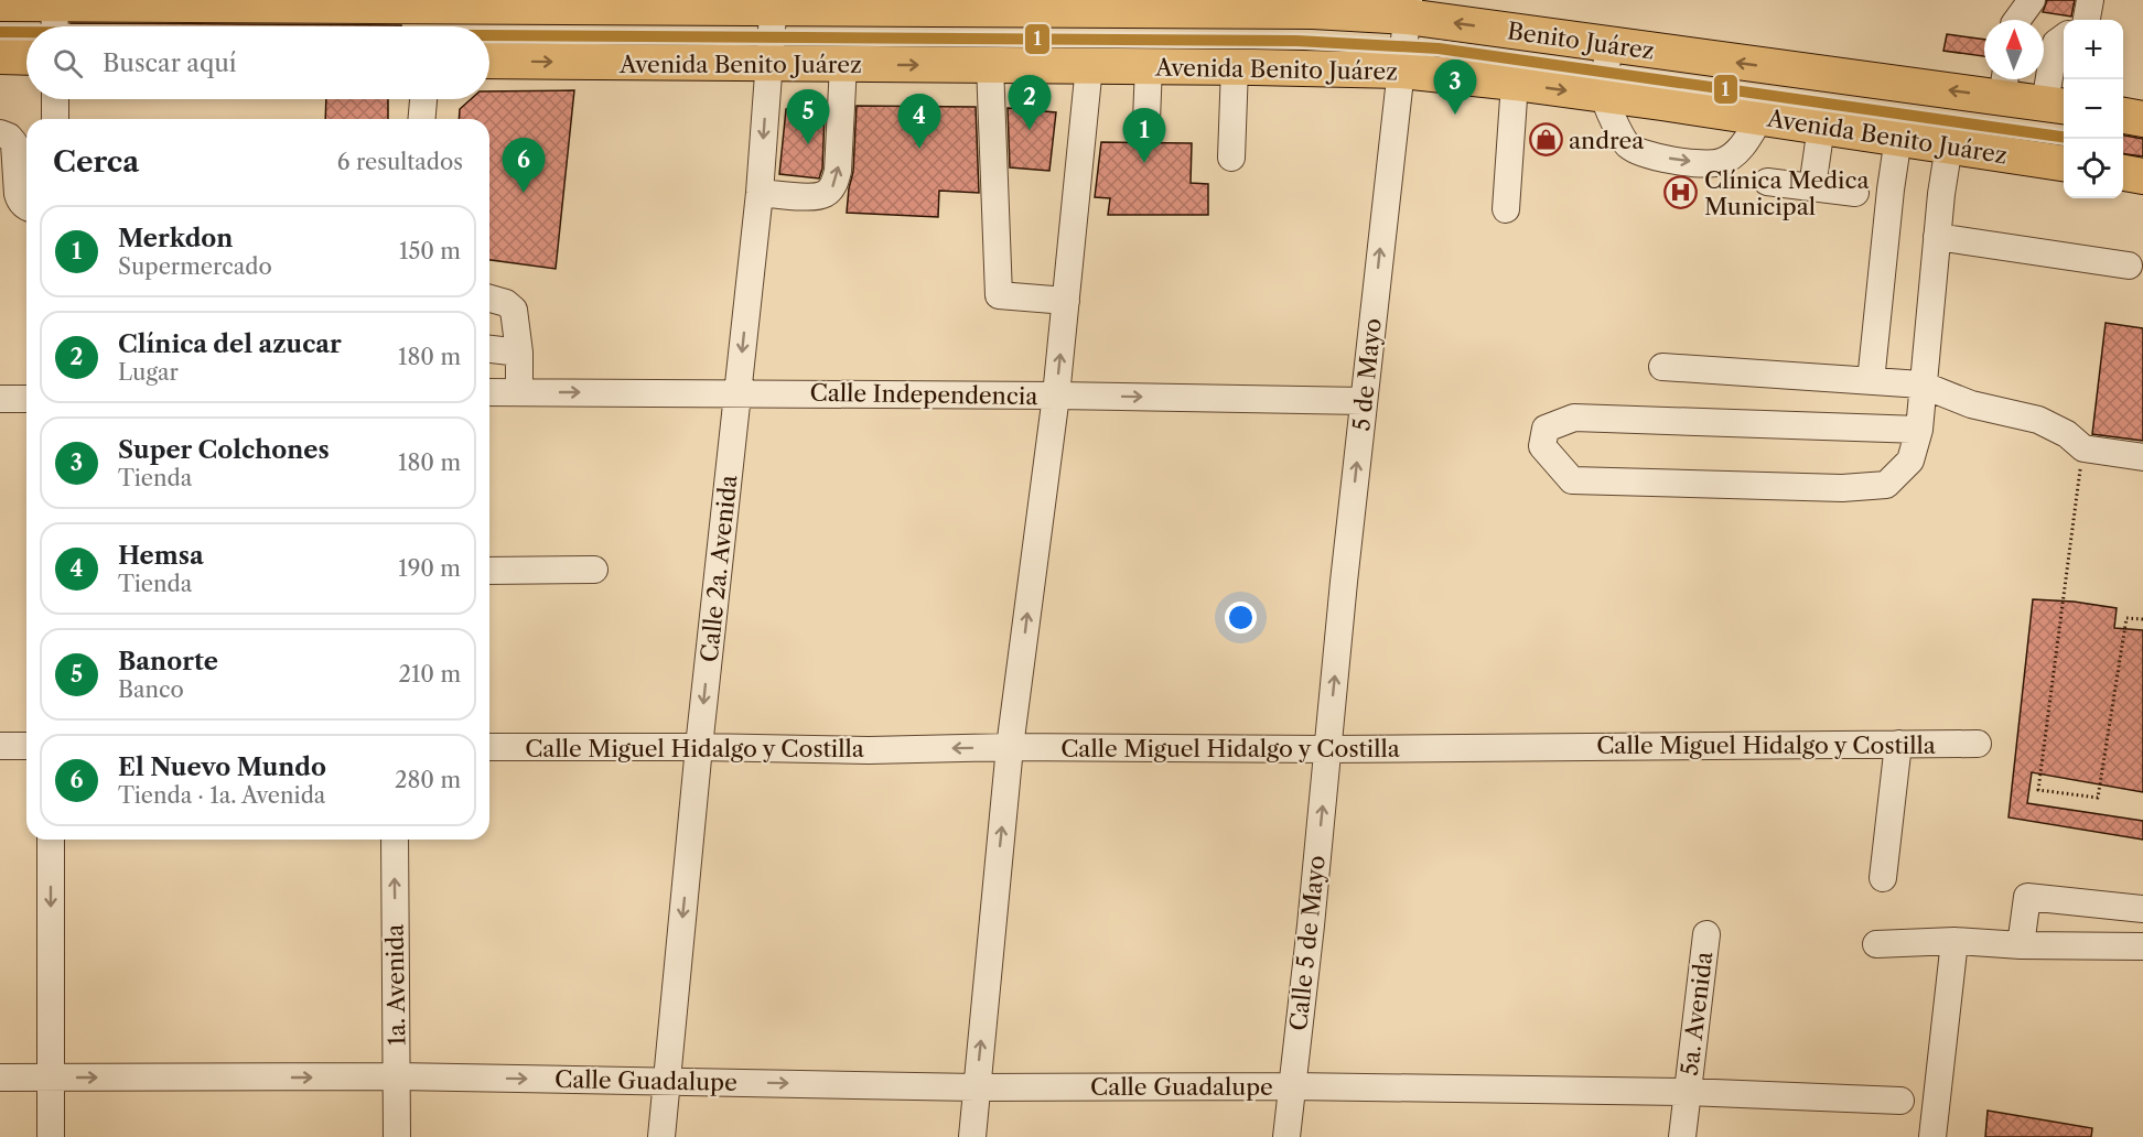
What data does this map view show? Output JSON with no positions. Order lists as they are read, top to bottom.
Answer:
{
  "streets": {
    "main road": ["Benito Juárez", "Avenida Benito Juárez"],
    "street": [
      "5 de Mayo",
      "Calle Independencia",
      "Calle 2a. Avenida",
      "Calle Miguel Hidalgo y Costilla",
      "Calle 5 de Mayo",
      "1a. Avenida",
      "5a. Avenida",
      "Calle Guadalupe"
    ]
  },
  "crossings": [
    ["Benito Juárez", "5 de Mayo"],
    ["Benito Juárez", "Calle 2a. Avenida"],
    ["Avenida Benito Juárez", "5 de Mayo"],
    ["Avenida Benito Juárez", "Calle 2a. Avenida"],
    ["5 de Mayo", "Calle Independencia"],
    ["5 de Mayo", "Calle Miguel Hidalgo y Costilla"],
    ["5 de Mayo", "Calle 5 de Mayo"],
    ["Calle Independencia", "Calle 2a. Avenida"],
    ["Calle 2a. Avenida", "Calle Miguel Hidalgo y Costilla"],
    ["Calle 2a. Avenida", "Calle Guadalupe"],
    ["Calle Miguel Hidalgo y Costilla", "Calle 5 de Mayo"],
    ["Calle 5 de Mayo", "Calle Guadalupe"],
    ["1a. Avenida", "Calle Guadalupe"],
    ["5a. Avenida", "Calle Guadalupe"]
  ],
  "one_way": [
    "Benito Juárez",
    "Calle Independencia",
    "Calle 2a. Avenida",
    "Calle 5 de Mayo",
    "1a. Avenida",
    "Calle Guadalupe"
  ],
  "places": {
    "shop": ["andrea"],
    "hospital": ["Clínica Medica Municipal"]
  },
  "lines": ["transit line 1"],
  "north": "top",
  "page": {
    "map_buttons": ["+", "−"],
    "search": "Buscar aquí",
    "pins": [
      "3",
      "2",
      "5",
      "4",
      "1",
      "6"
    ],
    "heading": ["Cerca", "6 resultados"],
    "list": [
      {
        "mark": "1",
        "name": "Merkdon",
        "note": "Supermercado",
        "value": "150 m"
      },
      {
        "mark": "2",
        "name": "Clínica del azucar",
        "note": "Lugar",
        "value": "180 m"
      },
      {
        "mark": "3",
        "name": "Super Colchones",
        "note": "Tienda",
        "value": "180 m"
      },
      {
        "mark": "4",
        "name": "Hemsa",
        "note": "Tienda",
        "value": "190 m"
      },
      {
        "mark": "5",
        "name": "Banorte",
        "note": "Banco",
        "value": "210 m"
      },
      {
        "mark": "6",
        "name": "El Nuevo Mundo",
        "note": "Tienda · 1a. Avenida",
        "value": "280 m"
      }
    ]
  }
}
